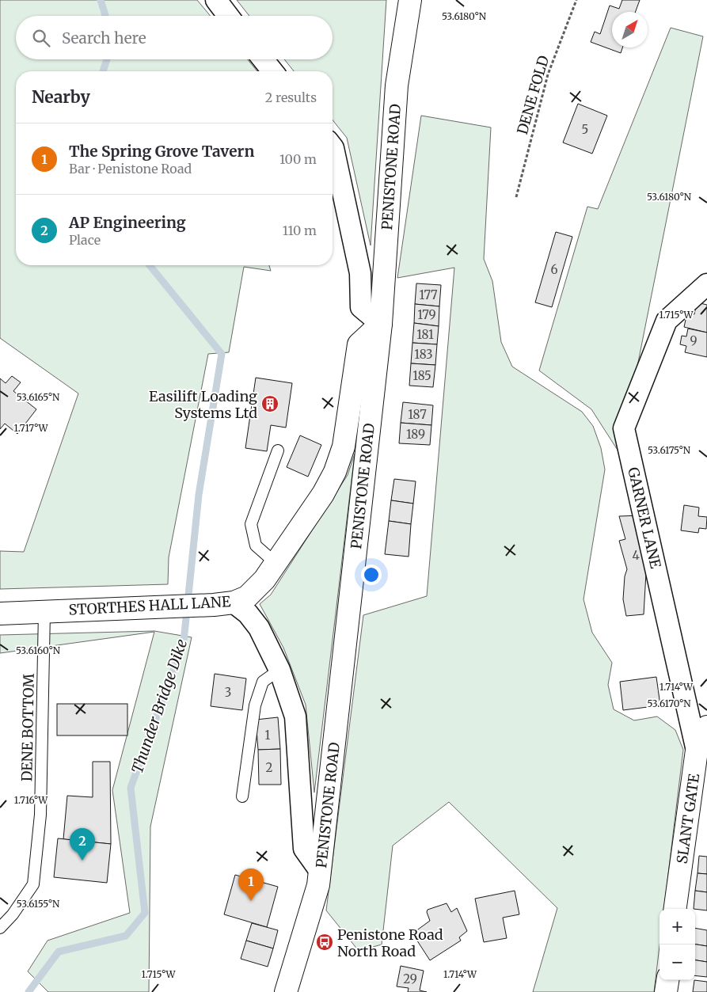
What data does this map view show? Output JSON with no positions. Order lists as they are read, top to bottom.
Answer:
{
  "streets": {
    "main road": ["PENISTONE ROAD", "STORTHES HALL LANE", "SLANT GATE"],
    "street": ["GARNER LANE"],
    "lane": ["DENE BOTTOM"],
    "path": ["DENE FOLD"]
  },
  "crossings": [
    ["PENISTONE ROAD", "STORTHES HALL LANE"],
    ["GARNER LANE", "SLANT GATE"],
    ["STORTHES HALL LANE", "DENE BOTTOM"]
  ],
  "water": ["Thunder Bridge Dike"],
  "places": {
    "building": ["Easilift Loading Systems Ltd"],
    "bus stop": ["Penistone Road North Road"]
  },
  "house_numbers": [
    "5",
    "6",
    "177",
    "179",
    "181",
    "9",
    "183",
    "185",
    "187",
    "189",
    "4",
    "3",
    "1",
    "2",
    "29"
  ],
  "north": "top right",
  "page": {
    "search": "Search here",
    "heading": ["Nearby", "2 results"],
    "list": [
      {
        "mark": "1",
        "name": "The Spring Grove Tavern",
        "note": "Bar · Penistone Road",
        "value": "100 m"
      },
      {
        "mark": "2",
        "name": "AP Engineering",
        "note": "Place",
        "value": "110 m"
      }
    ],
    "pins": ["2", "1"],
    "map_buttons": ["+", "−"]
  },
  "coordinates": [
    "53.6180°N",
    "1.715°W",
    "53.6165°N",
    "1.717°W",
    "53.6175°N",
    "53.6160°N",
    "1.714°W",
    "53.6170°N",
    "1.716°W",
    "53.6155°N"
  ]
}
